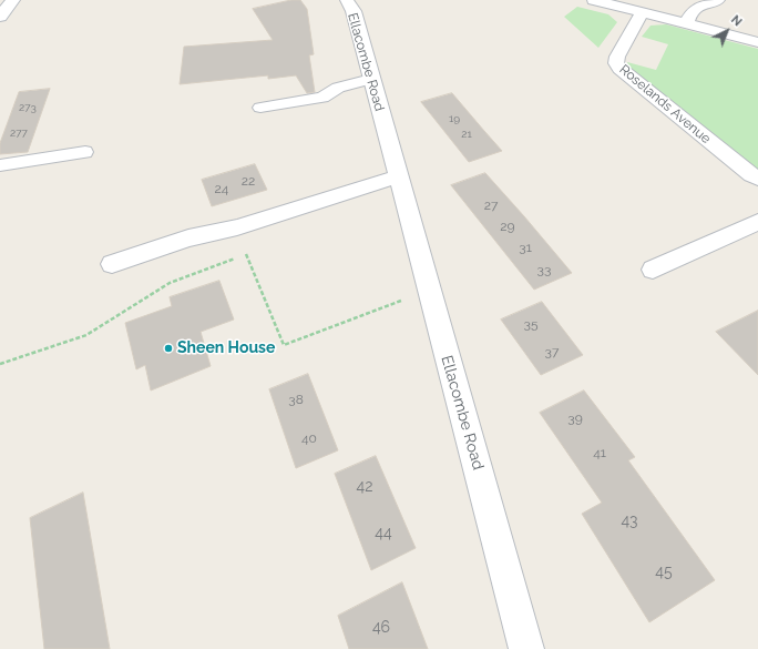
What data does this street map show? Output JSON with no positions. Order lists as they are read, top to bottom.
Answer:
{
  "streets": {
    "street": ["Ellacombe Road", "Roselands Avenue"]
  },
  "places": ["Sheen House"],
  "house_numbers": [
    "273",
    "19",
    "277",
    "21",
    "22",
    "24",
    "27",
    "29",
    "31",
    "33",
    "35",
    "37",
    "38",
    "39",
    "40",
    "41",
    "42",
    "43",
    "44",
    "45",
    "46"
  ],
  "north": "top right"
}
